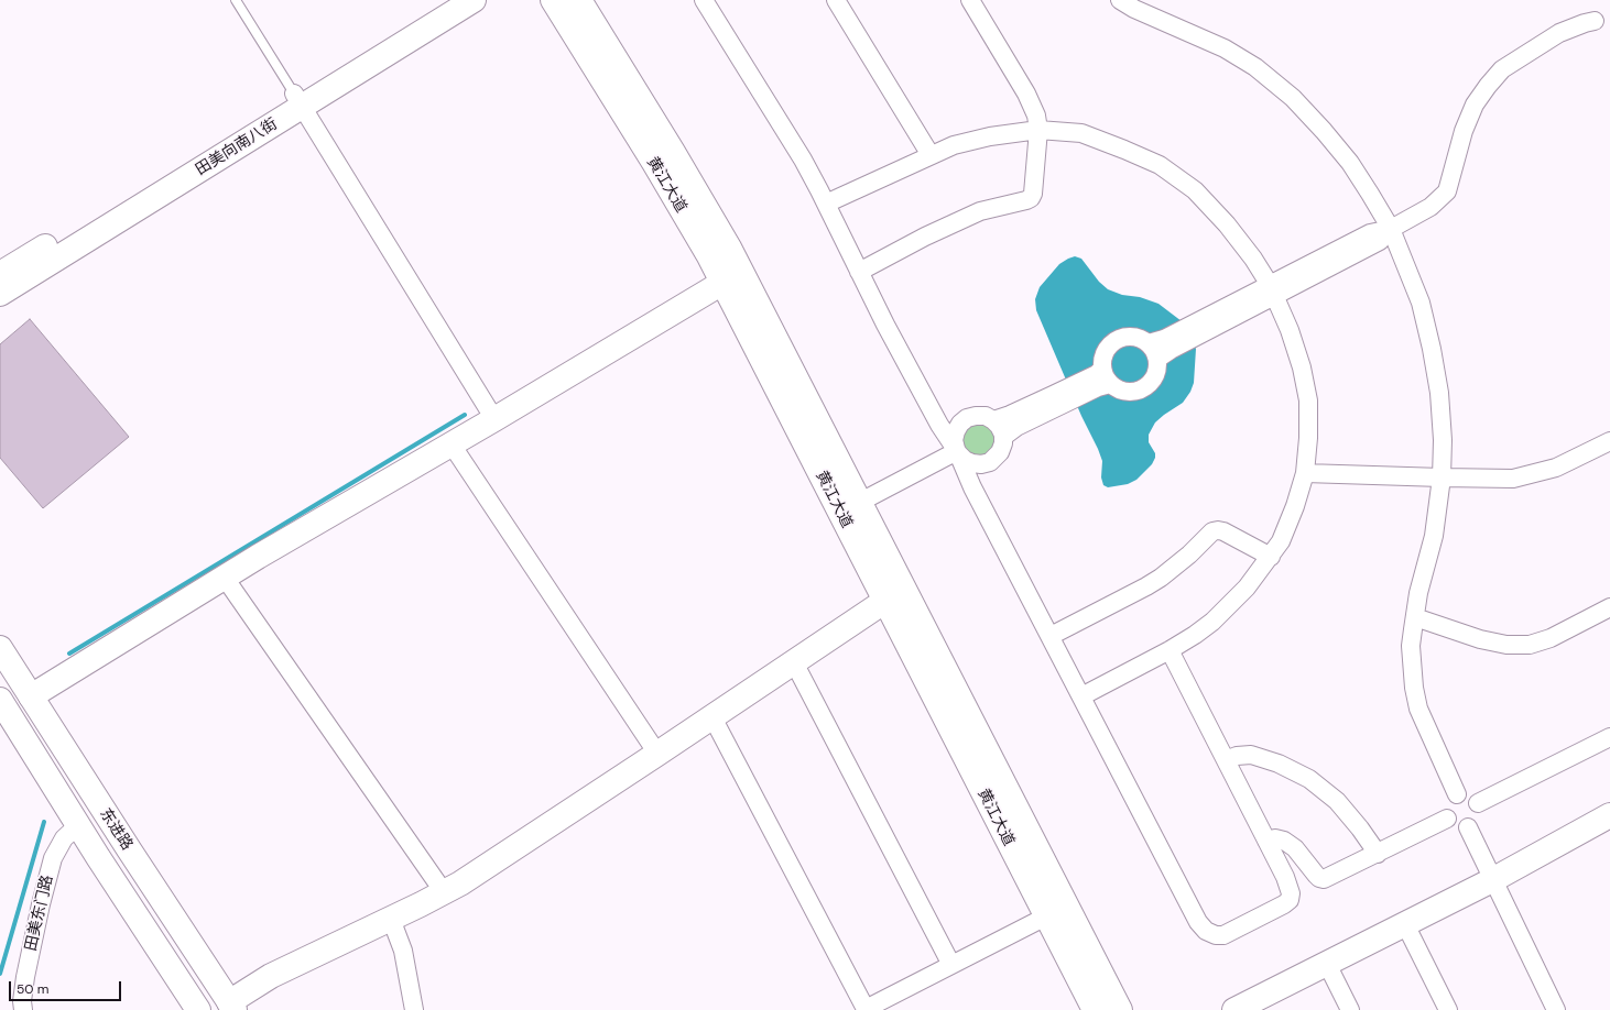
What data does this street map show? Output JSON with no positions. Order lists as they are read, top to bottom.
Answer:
{
  "streets": {
    "main road": ["田美向南八街", "黄江大道", "东进路"],
    "street": ["田美东门路"]
  },
  "crossings": [
    ["东进路", "田美东门路"]
  ],
  "scale_bar": "50 m"
}
